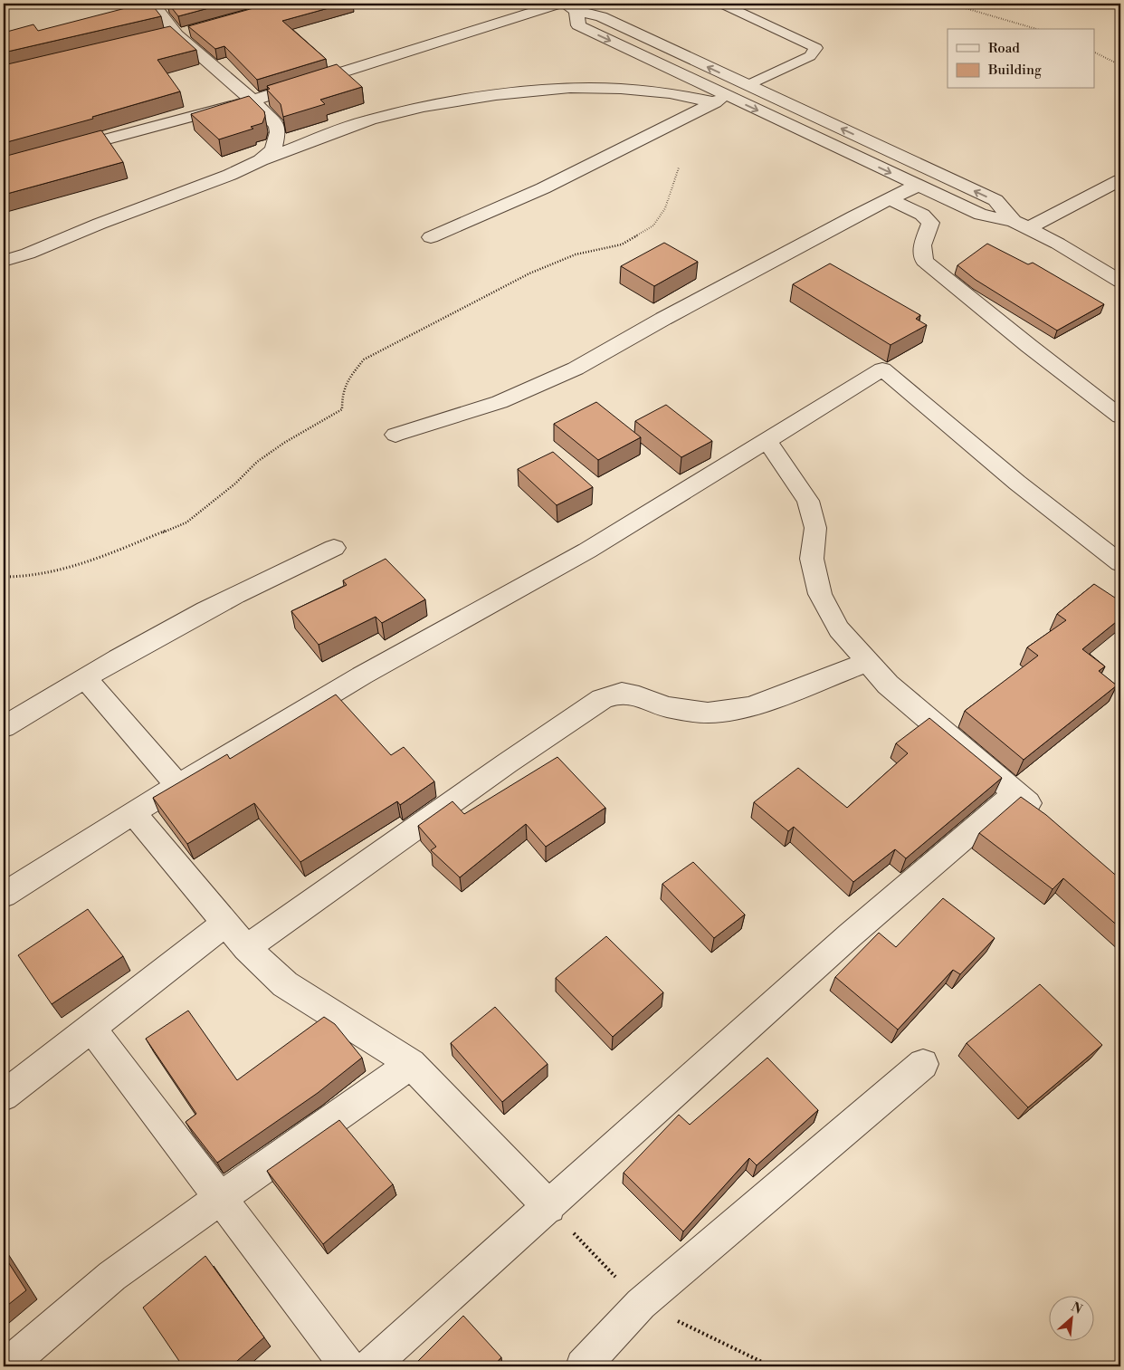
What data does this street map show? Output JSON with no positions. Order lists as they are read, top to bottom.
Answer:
{
  "legend": ["Road", "Building"],
  "north": "top right"
}
